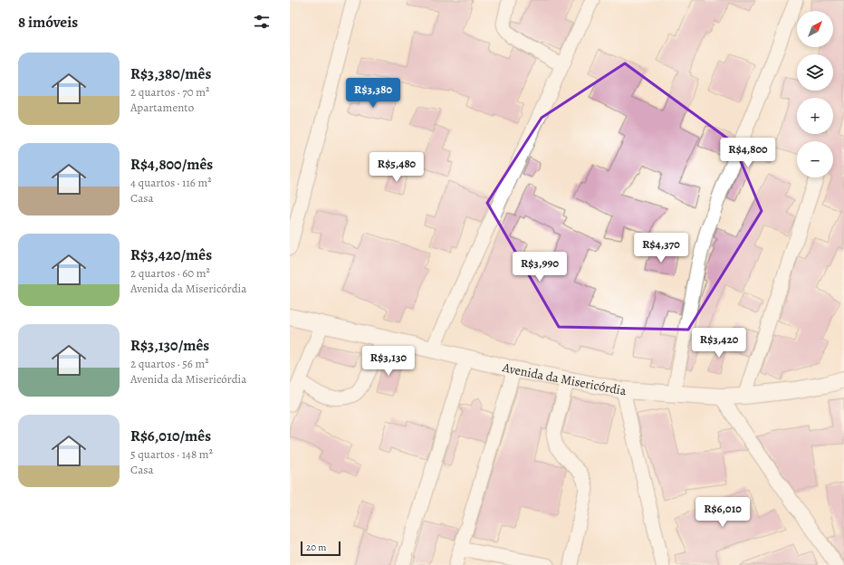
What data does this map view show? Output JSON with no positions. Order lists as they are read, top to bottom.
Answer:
{
  "streets": {
    "street": ["Avenida da Misericórdia"]
  },
  "scale_bar": "20 m",
  "north": "top right",
  "page": {
    "heading": "8 imóveis",
    "map_buttons": ["+", "−"],
    "list": [
      {
        "name": "R$3,380/mês",
        "note": "2 quartos · 70 m² · Apartamento"
      },
      {
        "name": "R$4,800/mês",
        "note": "4 quartos · 116 m² · Casa"
      },
      {
        "name": "R$3,420/mês",
        "note": "2 quartos · 60 m² · Avenida da Misericórdia"
      },
      {
        "name": "R$3,130/mês",
        "note": "2 quartos · 56 m² · Avenida da Misericórdia"
      },
      {
        "name": "R$6,010/mês",
        "note": "5 quartos · 148 m² · Casa"
      }
    ],
    "price": [
      "R$3,380",
      "R$4,800",
      "R$5,480",
      "R$4,370",
      "R$3,990",
      "R$3,420",
      "R$3,130",
      "R$6,010"
    ],
    "scale": "20 m"
  }
}
